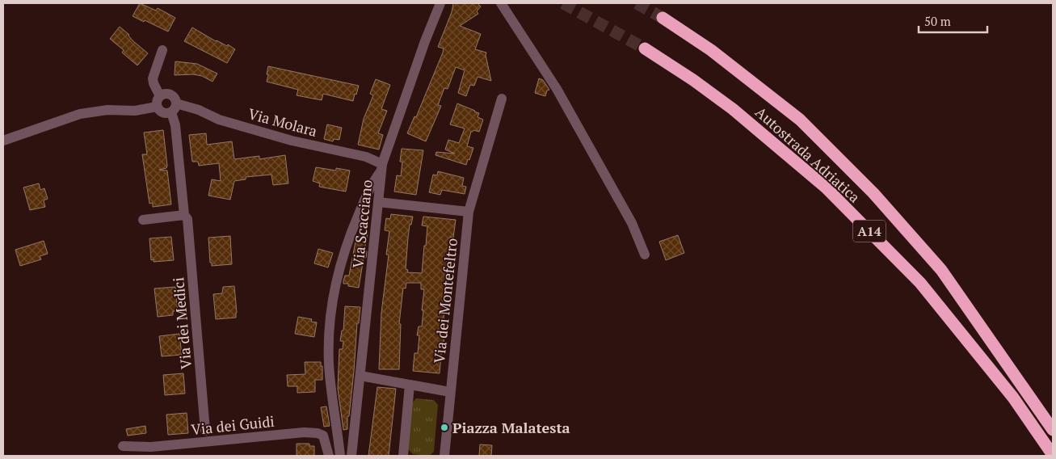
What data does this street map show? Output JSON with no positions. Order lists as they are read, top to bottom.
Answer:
{
  "streets": {
    "highway": ["Autostrada Adriatica", "A14"],
    "street": [
      "Via Molara",
      "Via Scacciano",
      "Via dei Montefeltro",
      "Via dei Medici",
      "Via dei Guidi"
    ]
  },
  "crossings": [
    ["Via Molara", "Via Scacciano"],
    ["Via Molara", "Via dei Medici"]
  ],
  "places": ["Piazza Malatesta"],
  "scale_bar": "50 m"
}
